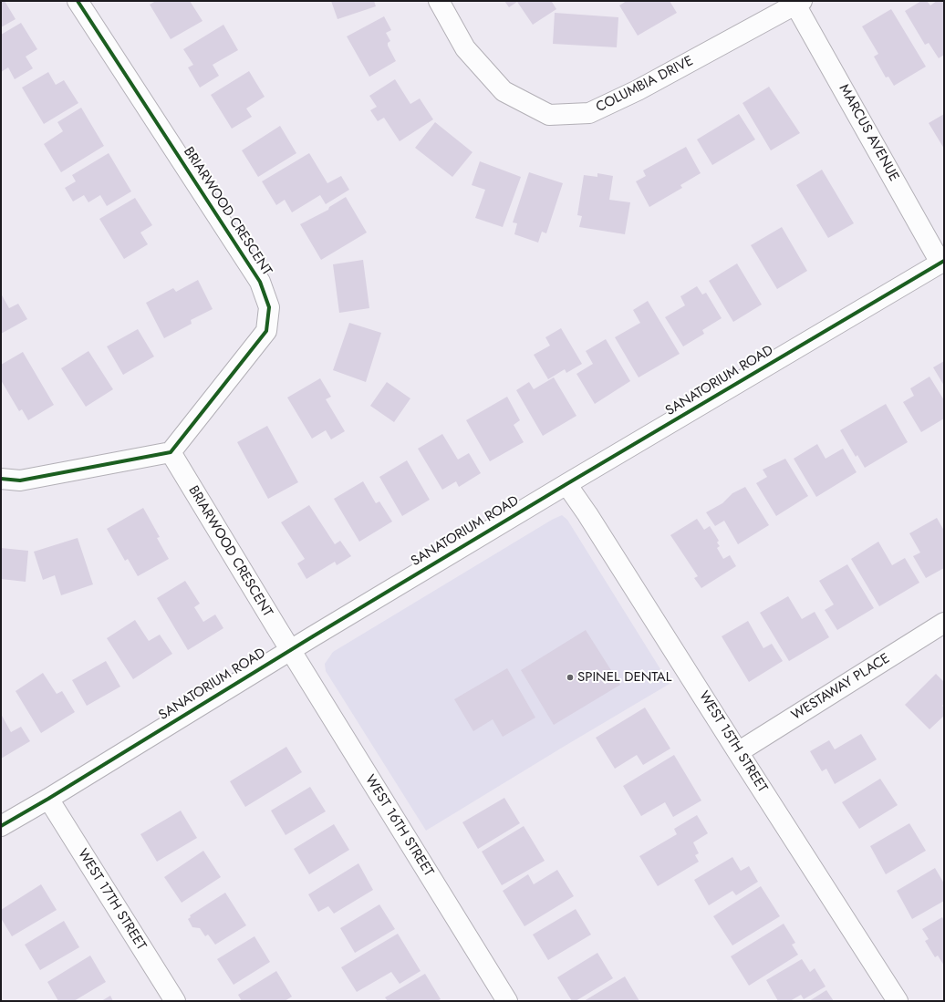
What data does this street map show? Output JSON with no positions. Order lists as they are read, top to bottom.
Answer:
{
  "streets": {
    "street": [
      "COLUMBIA DRIVE",
      "MARCUS AVENUE",
      "BRIARWOOD CRESCENT",
      "SANATORIUM ROAD",
      "WESTAWAY PLACE",
      "WEST 15TH STREET",
      "WEST 16TH STREET",
      "WEST 17TH STREET"
    ]
  },
  "crossings": [
    ["COLUMBIA DRIVE", "MARCUS AVENUE"],
    ["MARCUS AVENUE", "SANATORIUM ROAD"],
    ["BRIARWOOD CRESCENT", "SANATORIUM ROAD"],
    ["BRIARWOOD CRESCENT", "WEST 16TH STREET"],
    ["SANATORIUM ROAD", "WEST 15TH STREET"],
    ["SANATORIUM ROAD", "WEST 16TH STREET"],
    ["SANATORIUM ROAD", "WEST 17TH STREET"],
    ["WESTAWAY PLACE", "WEST 15TH STREET"]
  ],
  "places": ["SPINEL DENTAL"]
}
